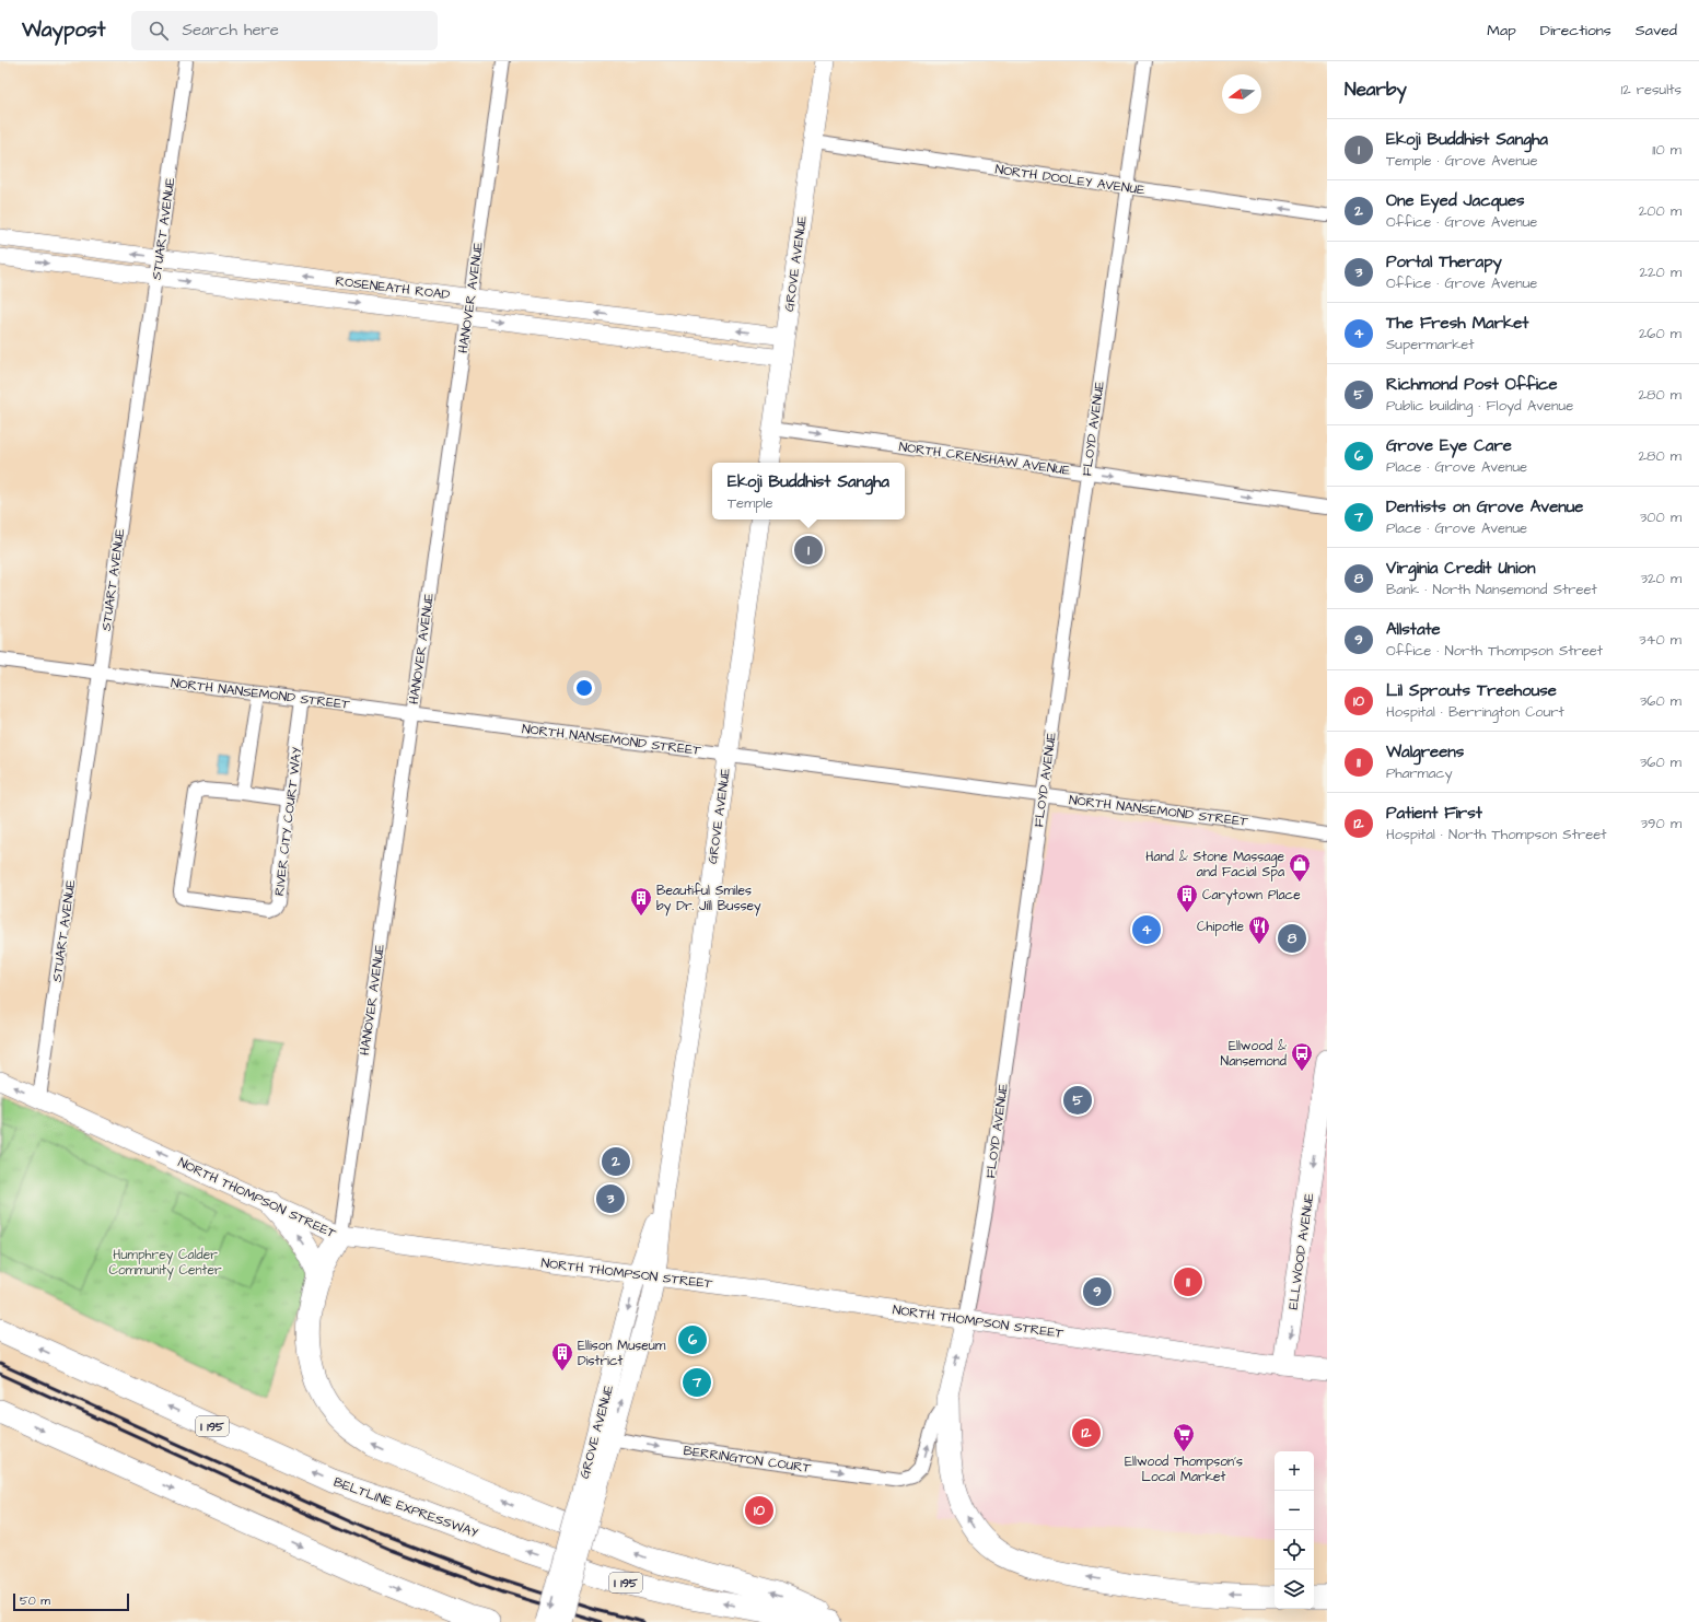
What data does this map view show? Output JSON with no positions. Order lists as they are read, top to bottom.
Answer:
{
  "streets": {
    "highway": ["I 195", "BELTLINE EXPRESSWAY"],
    "main road": [
      "GROVE AVENUE",
      "FLOYD AVENUE",
      "NORTH THOMPSON STREET",
      "ELLWOOD AVENUE"
    ],
    "street": [
      "NORTH DOOLEY AVENUE",
      "STUART AVENUE",
      "ROSENEATH ROAD",
      "HANOVER AVENUE",
      "NORTH CRENSHAW AVENUE",
      "NORTH NANSEMOND STREET",
      "RIVER CITY COURT WAY",
      "BERRINGTON COURT"
    ]
  },
  "crossings": [
    ["NORTH DOOLEY AVENUE", "GROVE AVENUE"],
    ["NORTH DOOLEY AVENUE", "FLOYD AVENUE"],
    ["STUART AVENUE", "ROSENEATH ROAD"],
    ["STUART AVENUE", "NORTH NANSEMOND STREET"],
    ["STUART AVENUE", "NORTH THOMPSON STREET"],
    ["GROVE AVENUE", "ROSENEATH ROAD"],
    ["GROVE AVENUE", "NORTH CRENSHAW AVENUE"],
    ["GROVE AVENUE", "NORTH NANSEMOND STREET"],
    ["GROVE AVENUE", "NORTH THOMPSON STREET"],
    ["GROVE AVENUE", "BERRINGTON COURT"],
    ["ROSENEATH ROAD", "HANOVER AVENUE"],
    ["HANOVER AVENUE", "NORTH NANSEMOND STREET"],
    ["HANOVER AVENUE", "NORTH THOMPSON STREET"],
    ["FLOYD AVENUE", "NORTH CRENSHAW AVENUE"],
    ["FLOYD AVENUE", "NORTH NANSEMOND STREET"],
    ["FLOYD AVENUE", "NORTH THOMPSON STREET"],
    ["FLOYD AVENUE", "BERRINGTON COURT"],
    ["NORTH NANSEMOND STREET", "RIVER CITY COURT WAY"],
    ["NORTH THOMPSON STREET", "ELLWOOD AVENUE"]
  ],
  "one_way": [
    "NORTH DOOLEY AVENUE",
    "NORTH CRENSHAW AVENUE",
    "ELLWOOD AVENUE",
    "BERRINGTON COURT"
  ],
  "parks": ["Humphrey Calder Community Center"],
  "places": {
    "shop": ["Hand & Stone Massage and Facial Spa"],
    "building": ["Carytown Place", "Beautiful Smiles by Dr. Jill Bussey", "Ellison Museum District"],
    "restaurant": ["Chipotle"],
    "bus stop": ["Ellwood & Nansemond"],
    "supermarket": ["Ellwood Thompson's Local Market"]
  },
  "scale_bar": "50 m",
  "north": "left",
  "page": {
    "header": "Waypost",
    "search": "Search here",
    "nav": ["Map", "Directions", "Saved"],
    "heading": ["Nearby", "12 results"],
    "list": [
      {
        "mark": "1",
        "name": "Ekoji Buddhist Sangha",
        "note": "Temple · Grove Avenue",
        "value": "110 m"
      },
      {
        "mark": "2",
        "name": "One Eyed Jacques",
        "note": "Office · Grove Avenue",
        "value": "200 m"
      },
      {
        "mark": "3",
        "name": "Portal Therapy",
        "note": "Office · Grove Avenue",
        "value": "220 m"
      },
      {
        "mark": "4",
        "name": "The Fresh Market",
        "note": "Supermarket",
        "value": "260 m"
      },
      {
        "mark": "5",
        "name": "Richmond Post Office",
        "note": "Public building · Floyd Avenue",
        "value": "280 m"
      },
      {
        "mark": "6",
        "name": "Grove Eye Care",
        "note": "Place · Grove Avenue",
        "value": "280 m"
      },
      {
        "mark": "7",
        "name": "Dentists on Grove Avenue",
        "note": "Place · Grove Avenue",
        "value": "300 m"
      },
      {
        "mark": "8",
        "name": "Virginia Credit Union",
        "note": "Bank · North Nansemond Street",
        "value": "320 m"
      },
      {
        "mark": "9",
        "name": "Allstate",
        "note": "Office · North Thompson Street",
        "value": "340 m"
      },
      {
        "mark": "10",
        "name": "Lil Sprouts Treehouse",
        "note": "Hospital · Berrington Court",
        "value": "360 m"
      },
      {
        "mark": "11",
        "name": "Walgreens",
        "note": "Pharmacy",
        "value": "360 m"
      },
      {
        "mark": "12",
        "name": "Patient First",
        "note": "Hospital · North Thompson Street",
        "value": "390 m"
      }
    ],
    "popup": ["Ekoji Buddhist Sangha", "Temple"],
    "pins": [
      "1",
      "4",
      "8",
      "5",
      "2",
      "3",
      "11",
      "9",
      "6",
      "7",
      "12",
      "10"
    ],
    "map_buttons": ["+", "−"],
    "scale": "50 m"
  }
}
